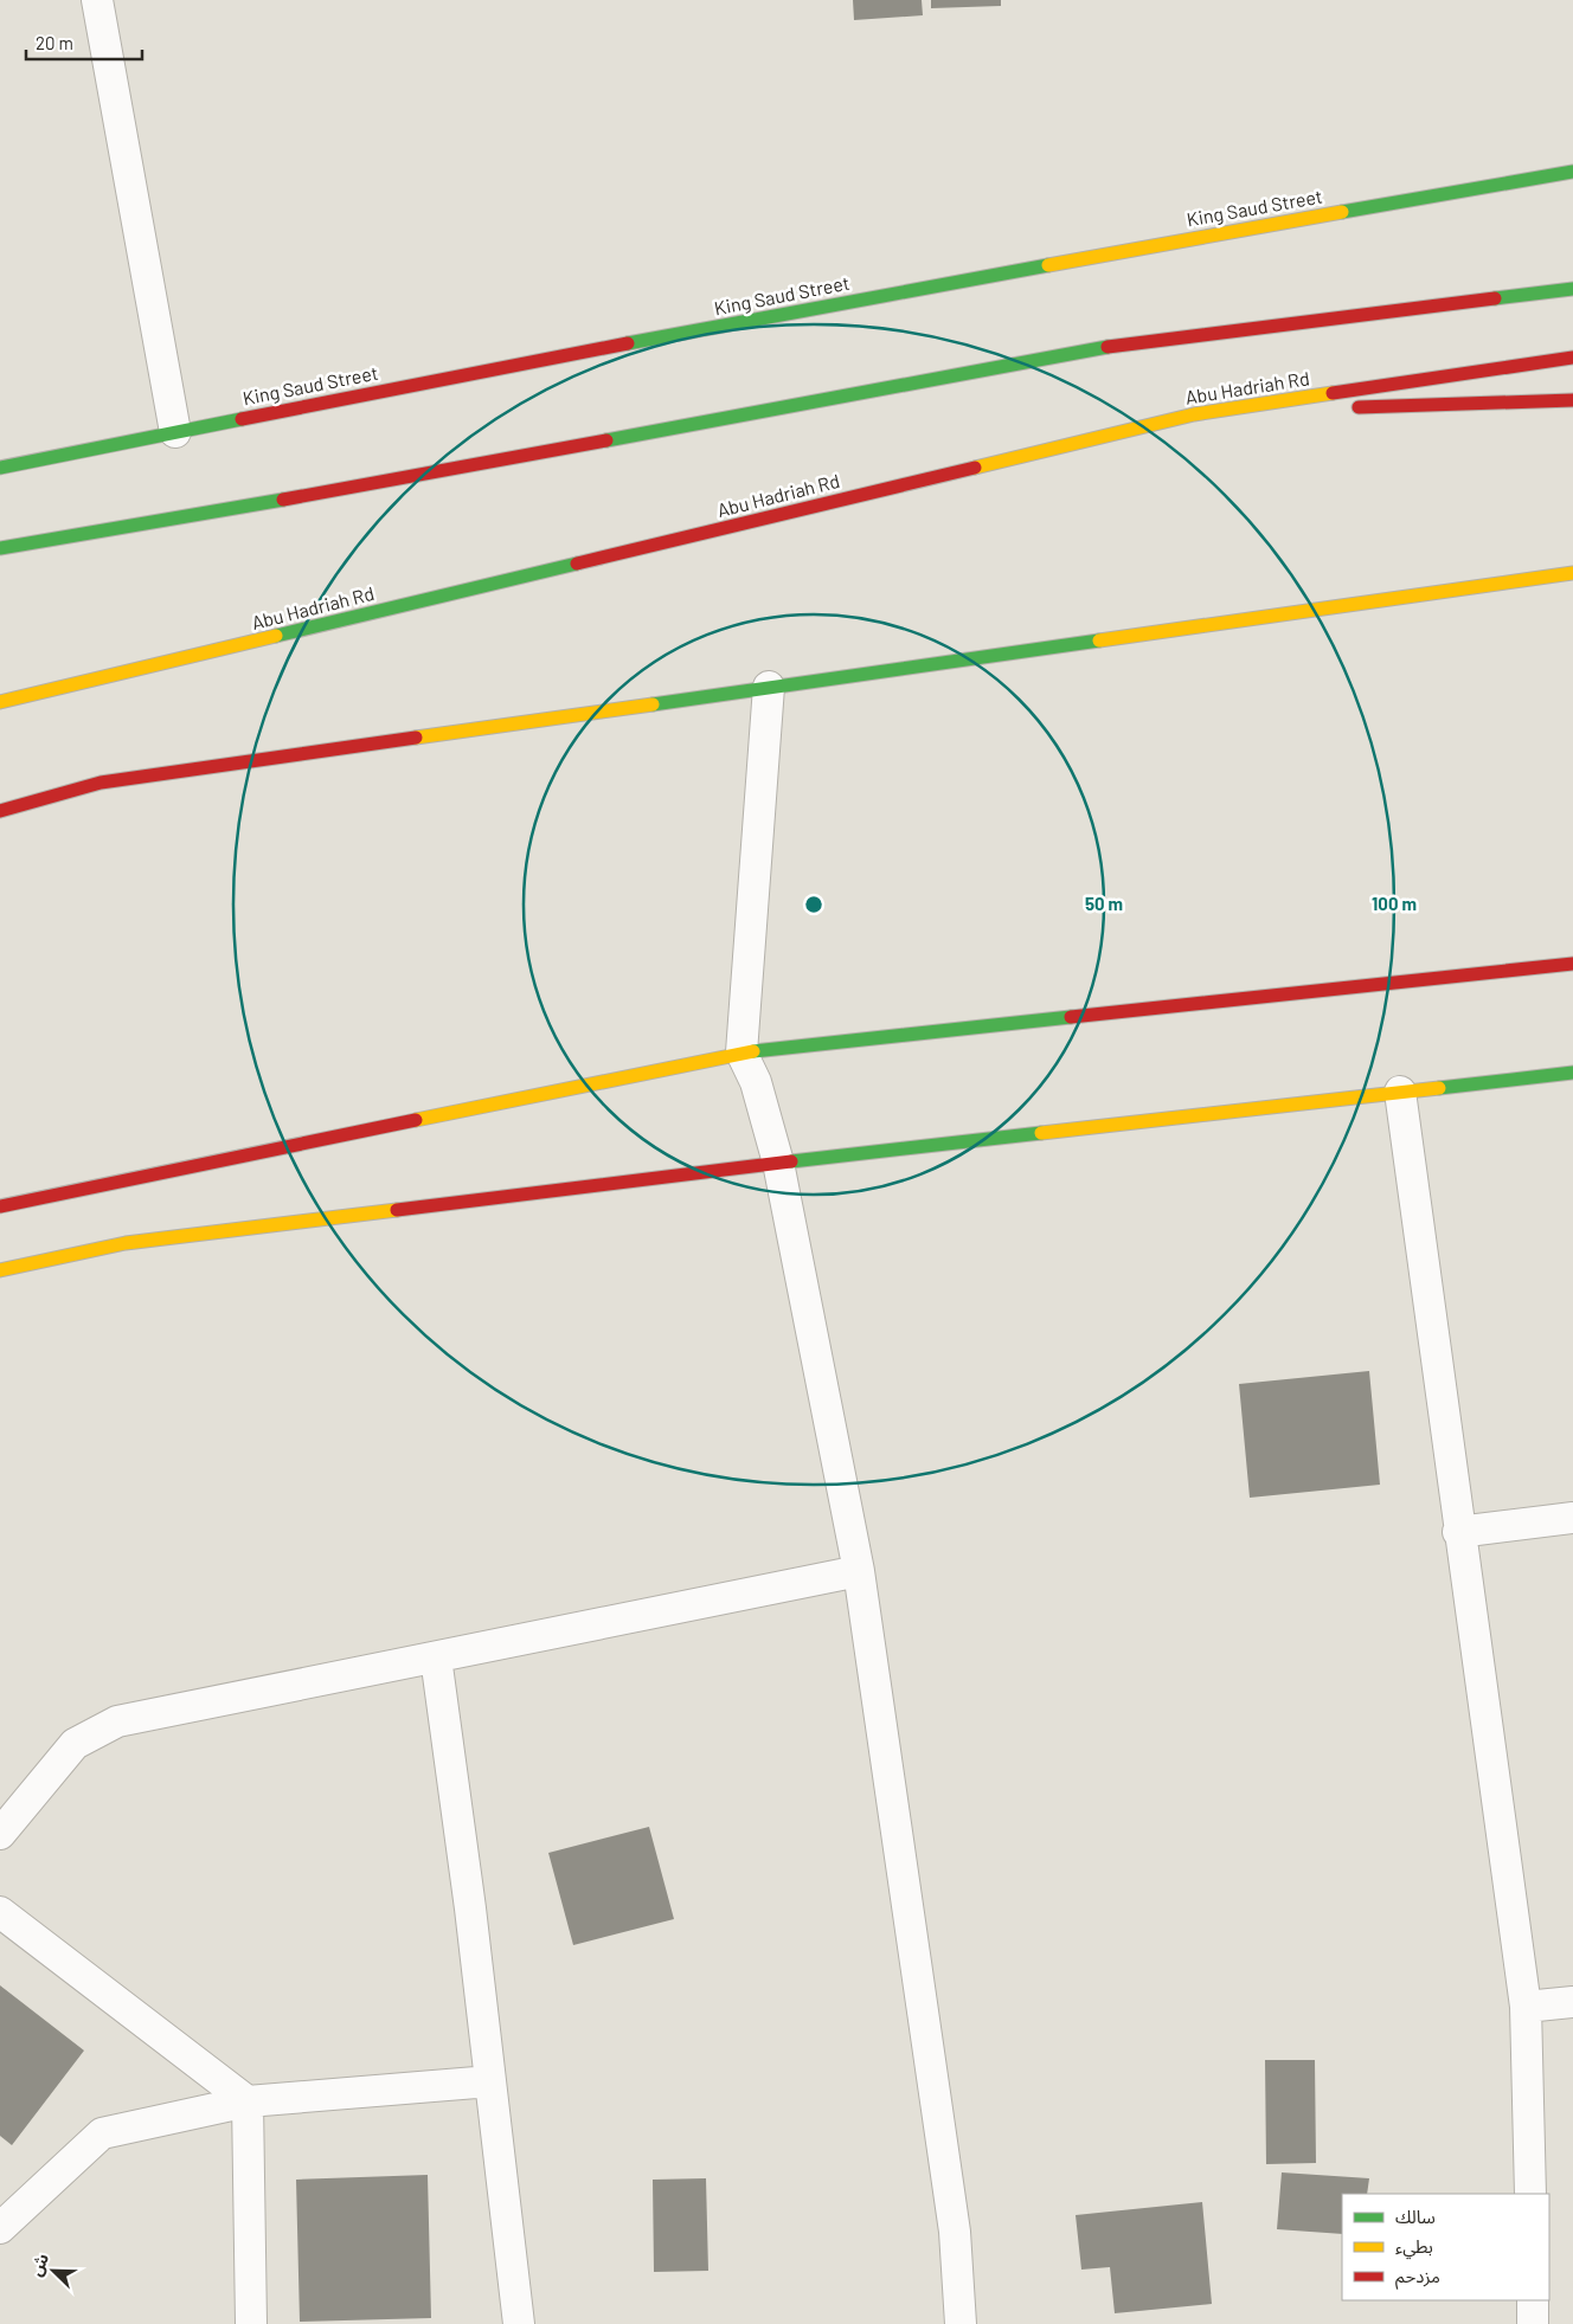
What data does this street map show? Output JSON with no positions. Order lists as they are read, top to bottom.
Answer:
{
  "streets": {
    "main road": ["King Saud Street", "Abu Hadriah Rd"]
  },
  "legend": ["سالك", "بطيء", "مزدحم"],
  "scale_bar": "20 m",
  "north": "top left",
  "rings": ["50 m", "100 m"]
}
